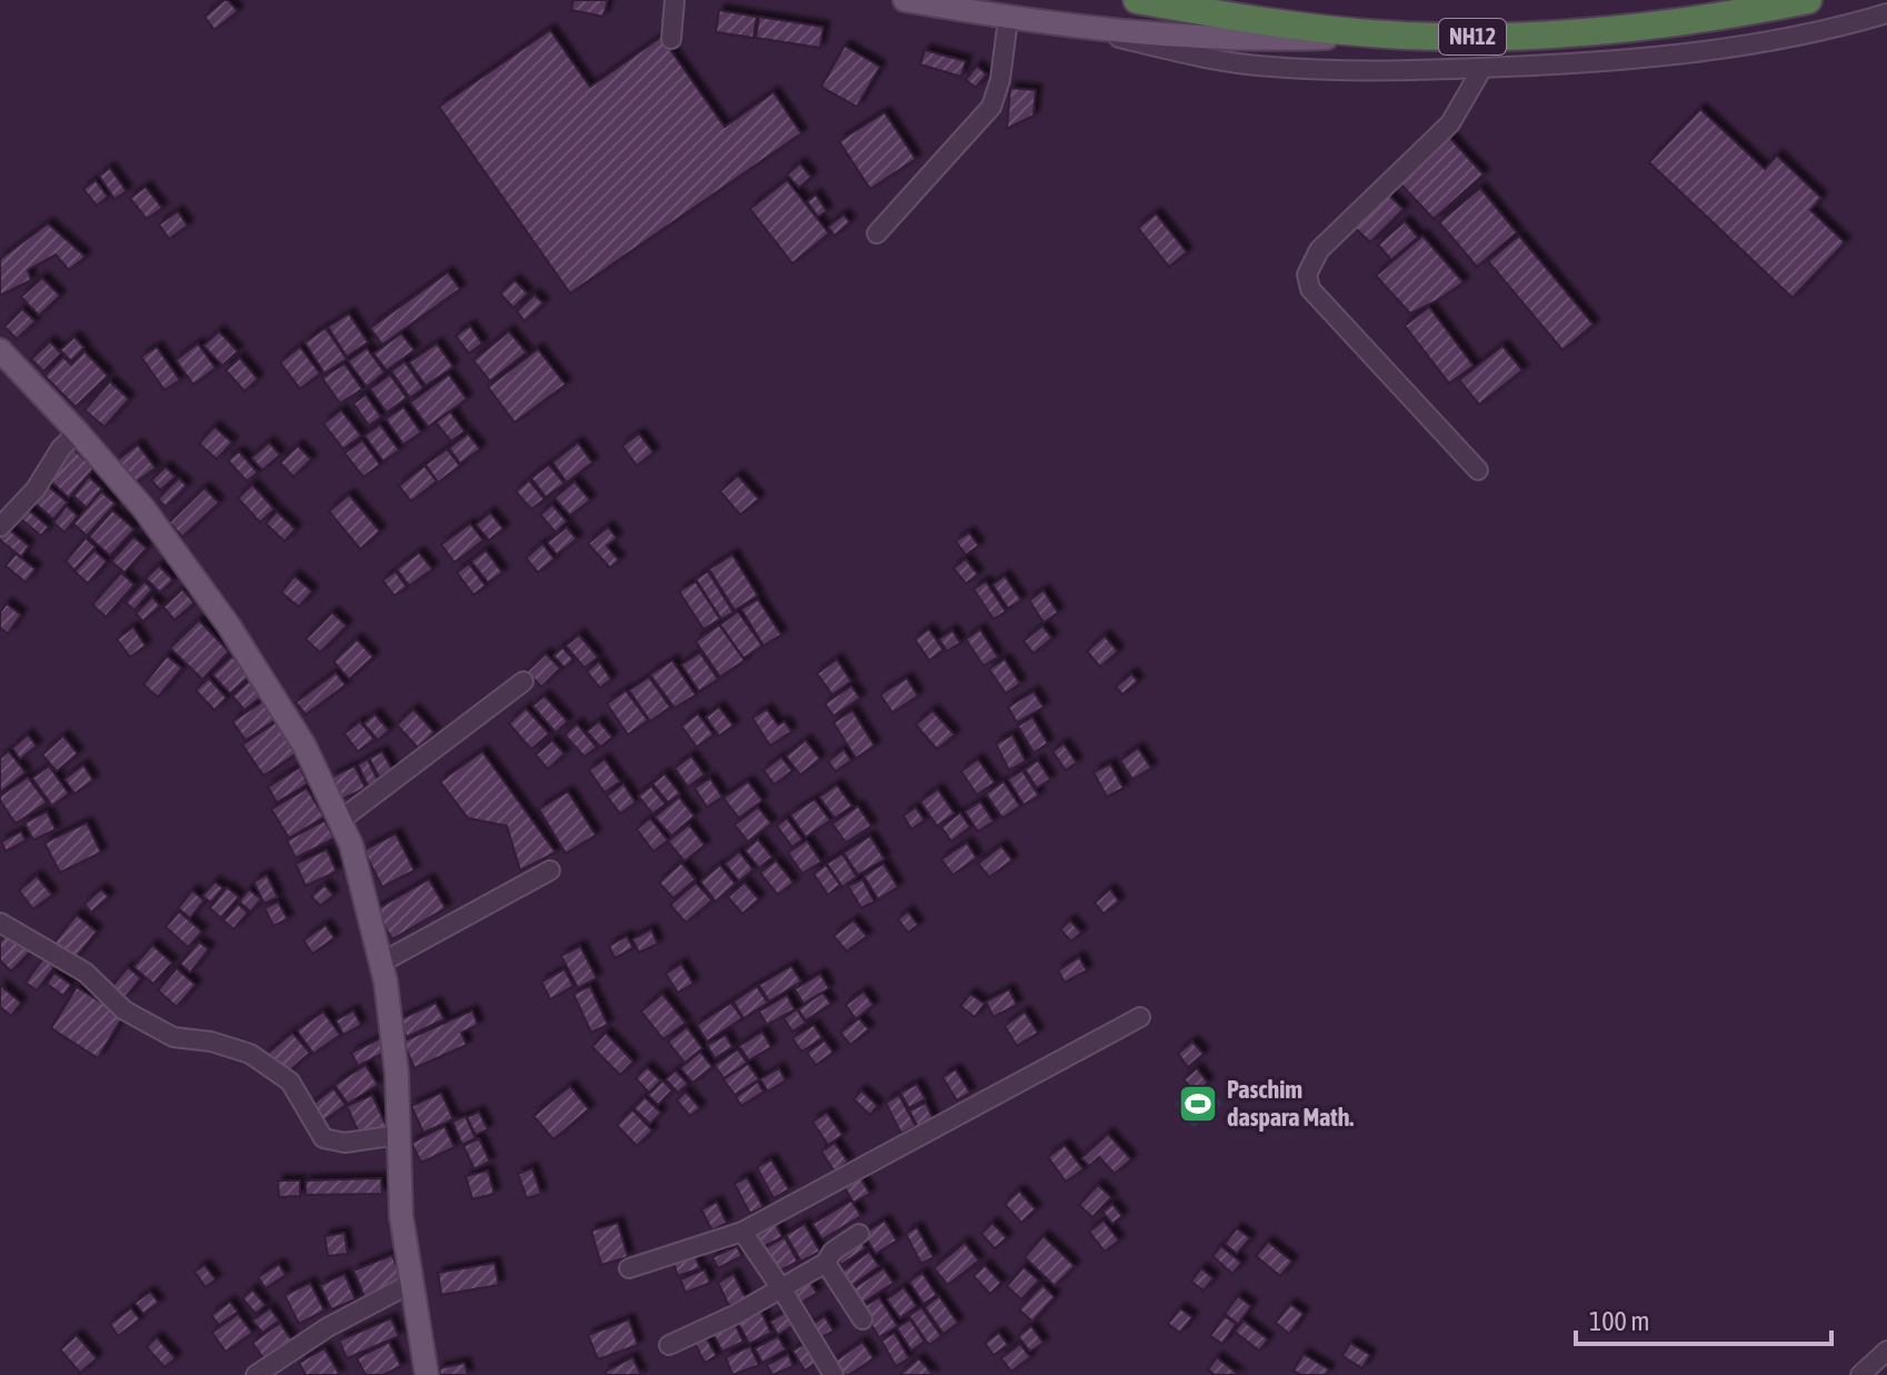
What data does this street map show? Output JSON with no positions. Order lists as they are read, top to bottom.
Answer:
{
  "streets": {
    "highway": ["NH12"]
  },
  "places": {
    "sports": ["Paschim daspara Math."]
  },
  "scale_bar": "100 m"
}
